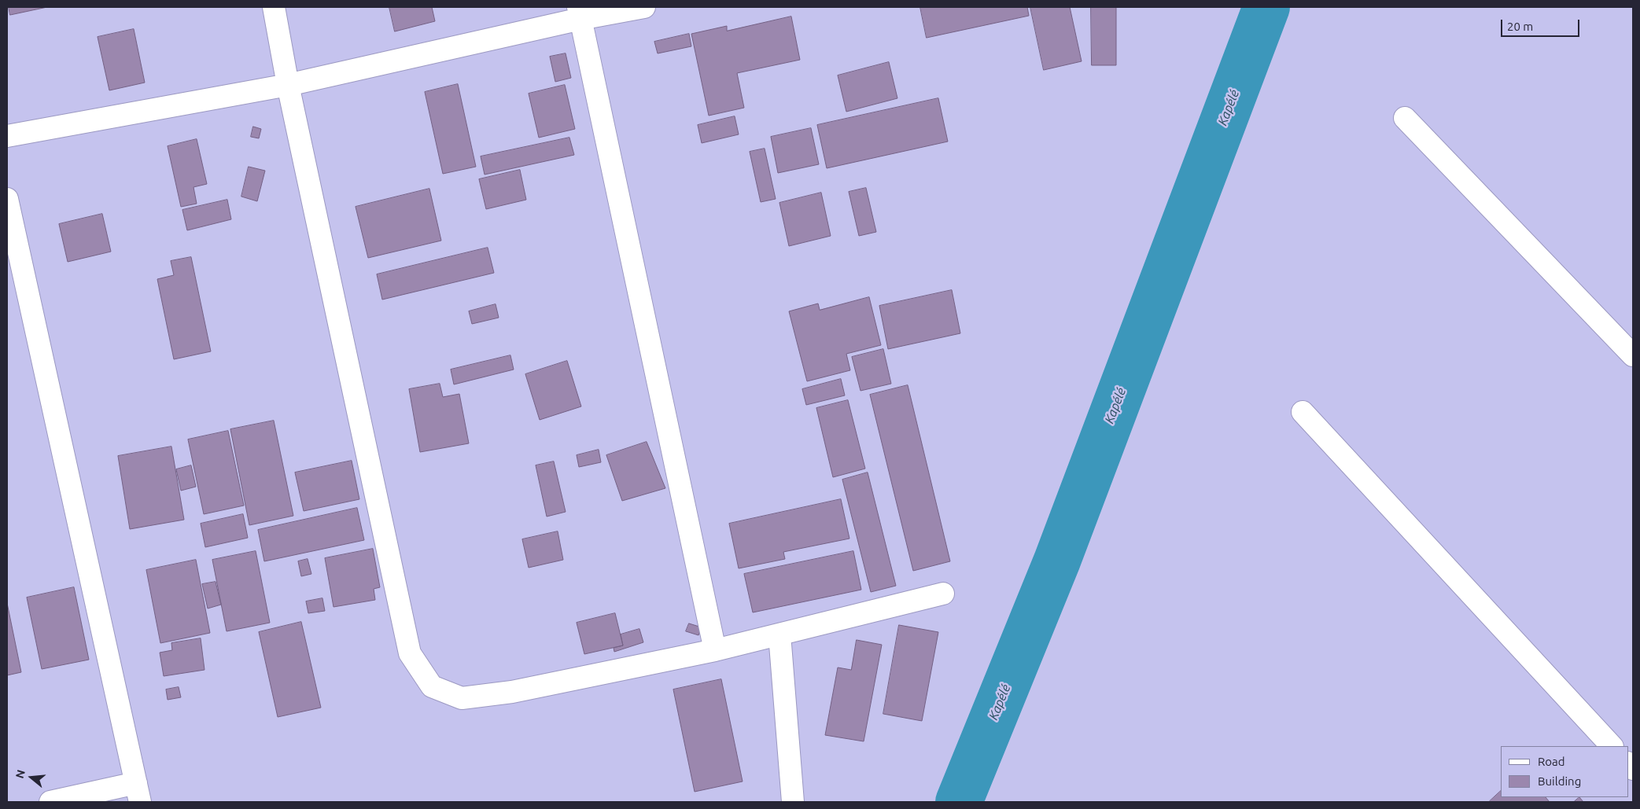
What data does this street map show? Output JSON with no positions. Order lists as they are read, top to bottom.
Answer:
{
  "water": ["Kapélé"],
  "legend": ["Road", "Building"],
  "scale_bar": "20 m",
  "north": "left"
}
